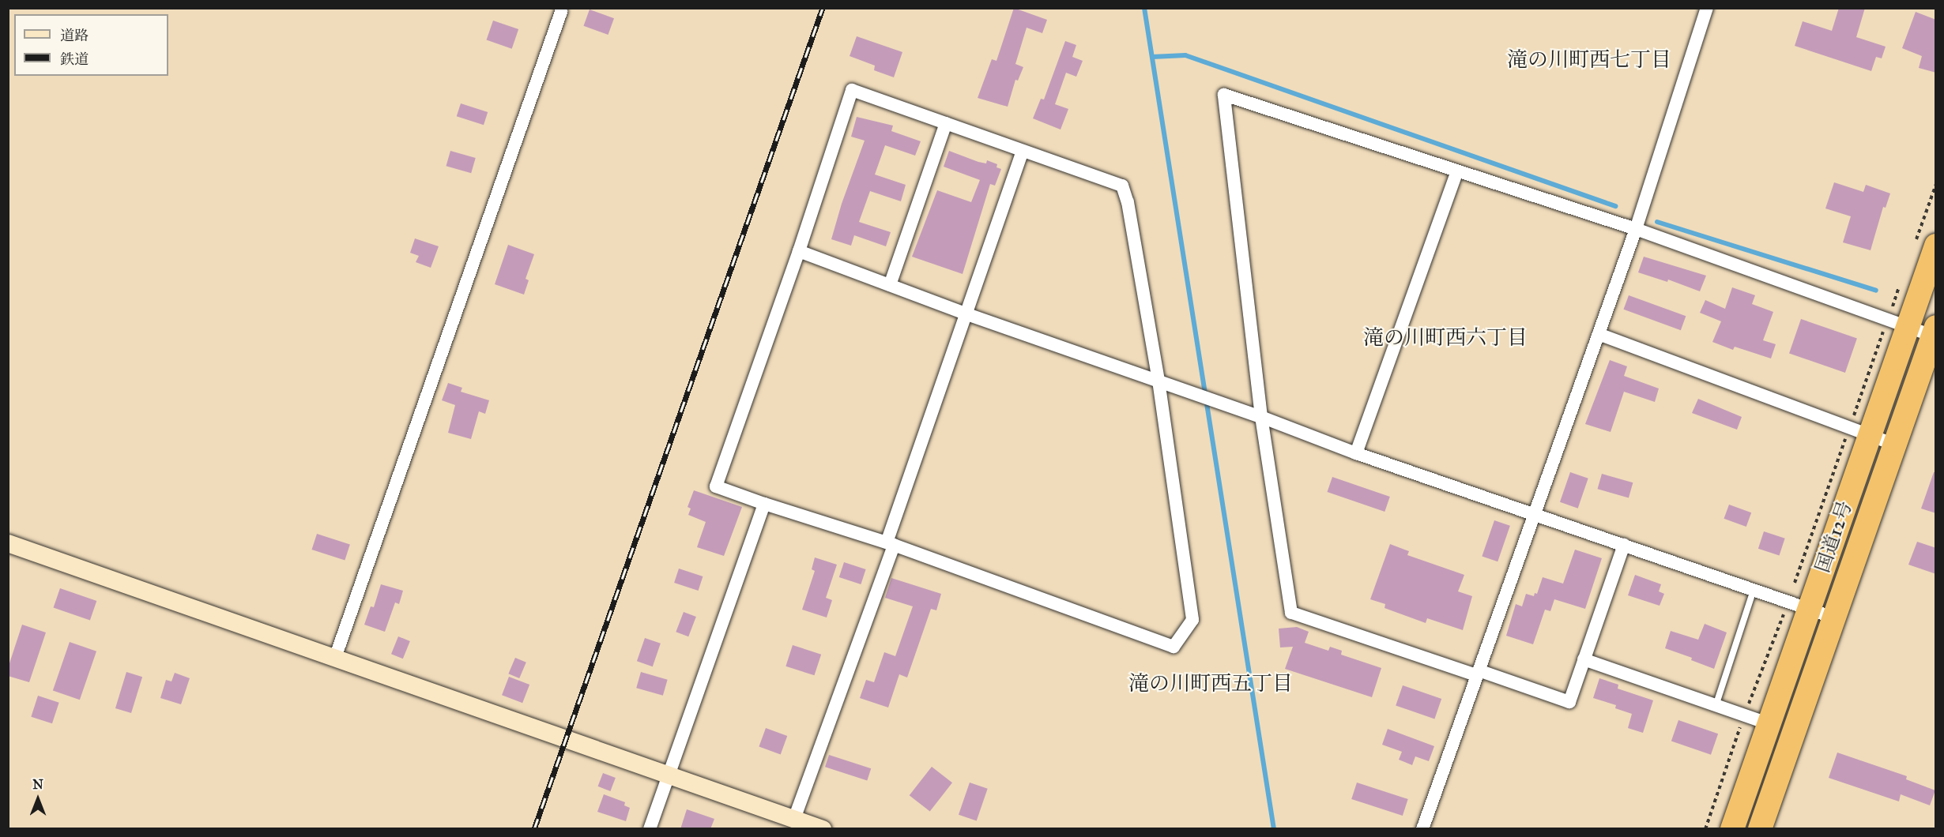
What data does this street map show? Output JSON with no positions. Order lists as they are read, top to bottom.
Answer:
{
  "streets": {
    "highway": ["国道12号"]
  },
  "districts": ["滝の川町西七丁目", "滝の川町西六丁目", "滝の川町西五丁目"],
  "legend": ["道路", "鉄道"],
  "north": "top"
}
